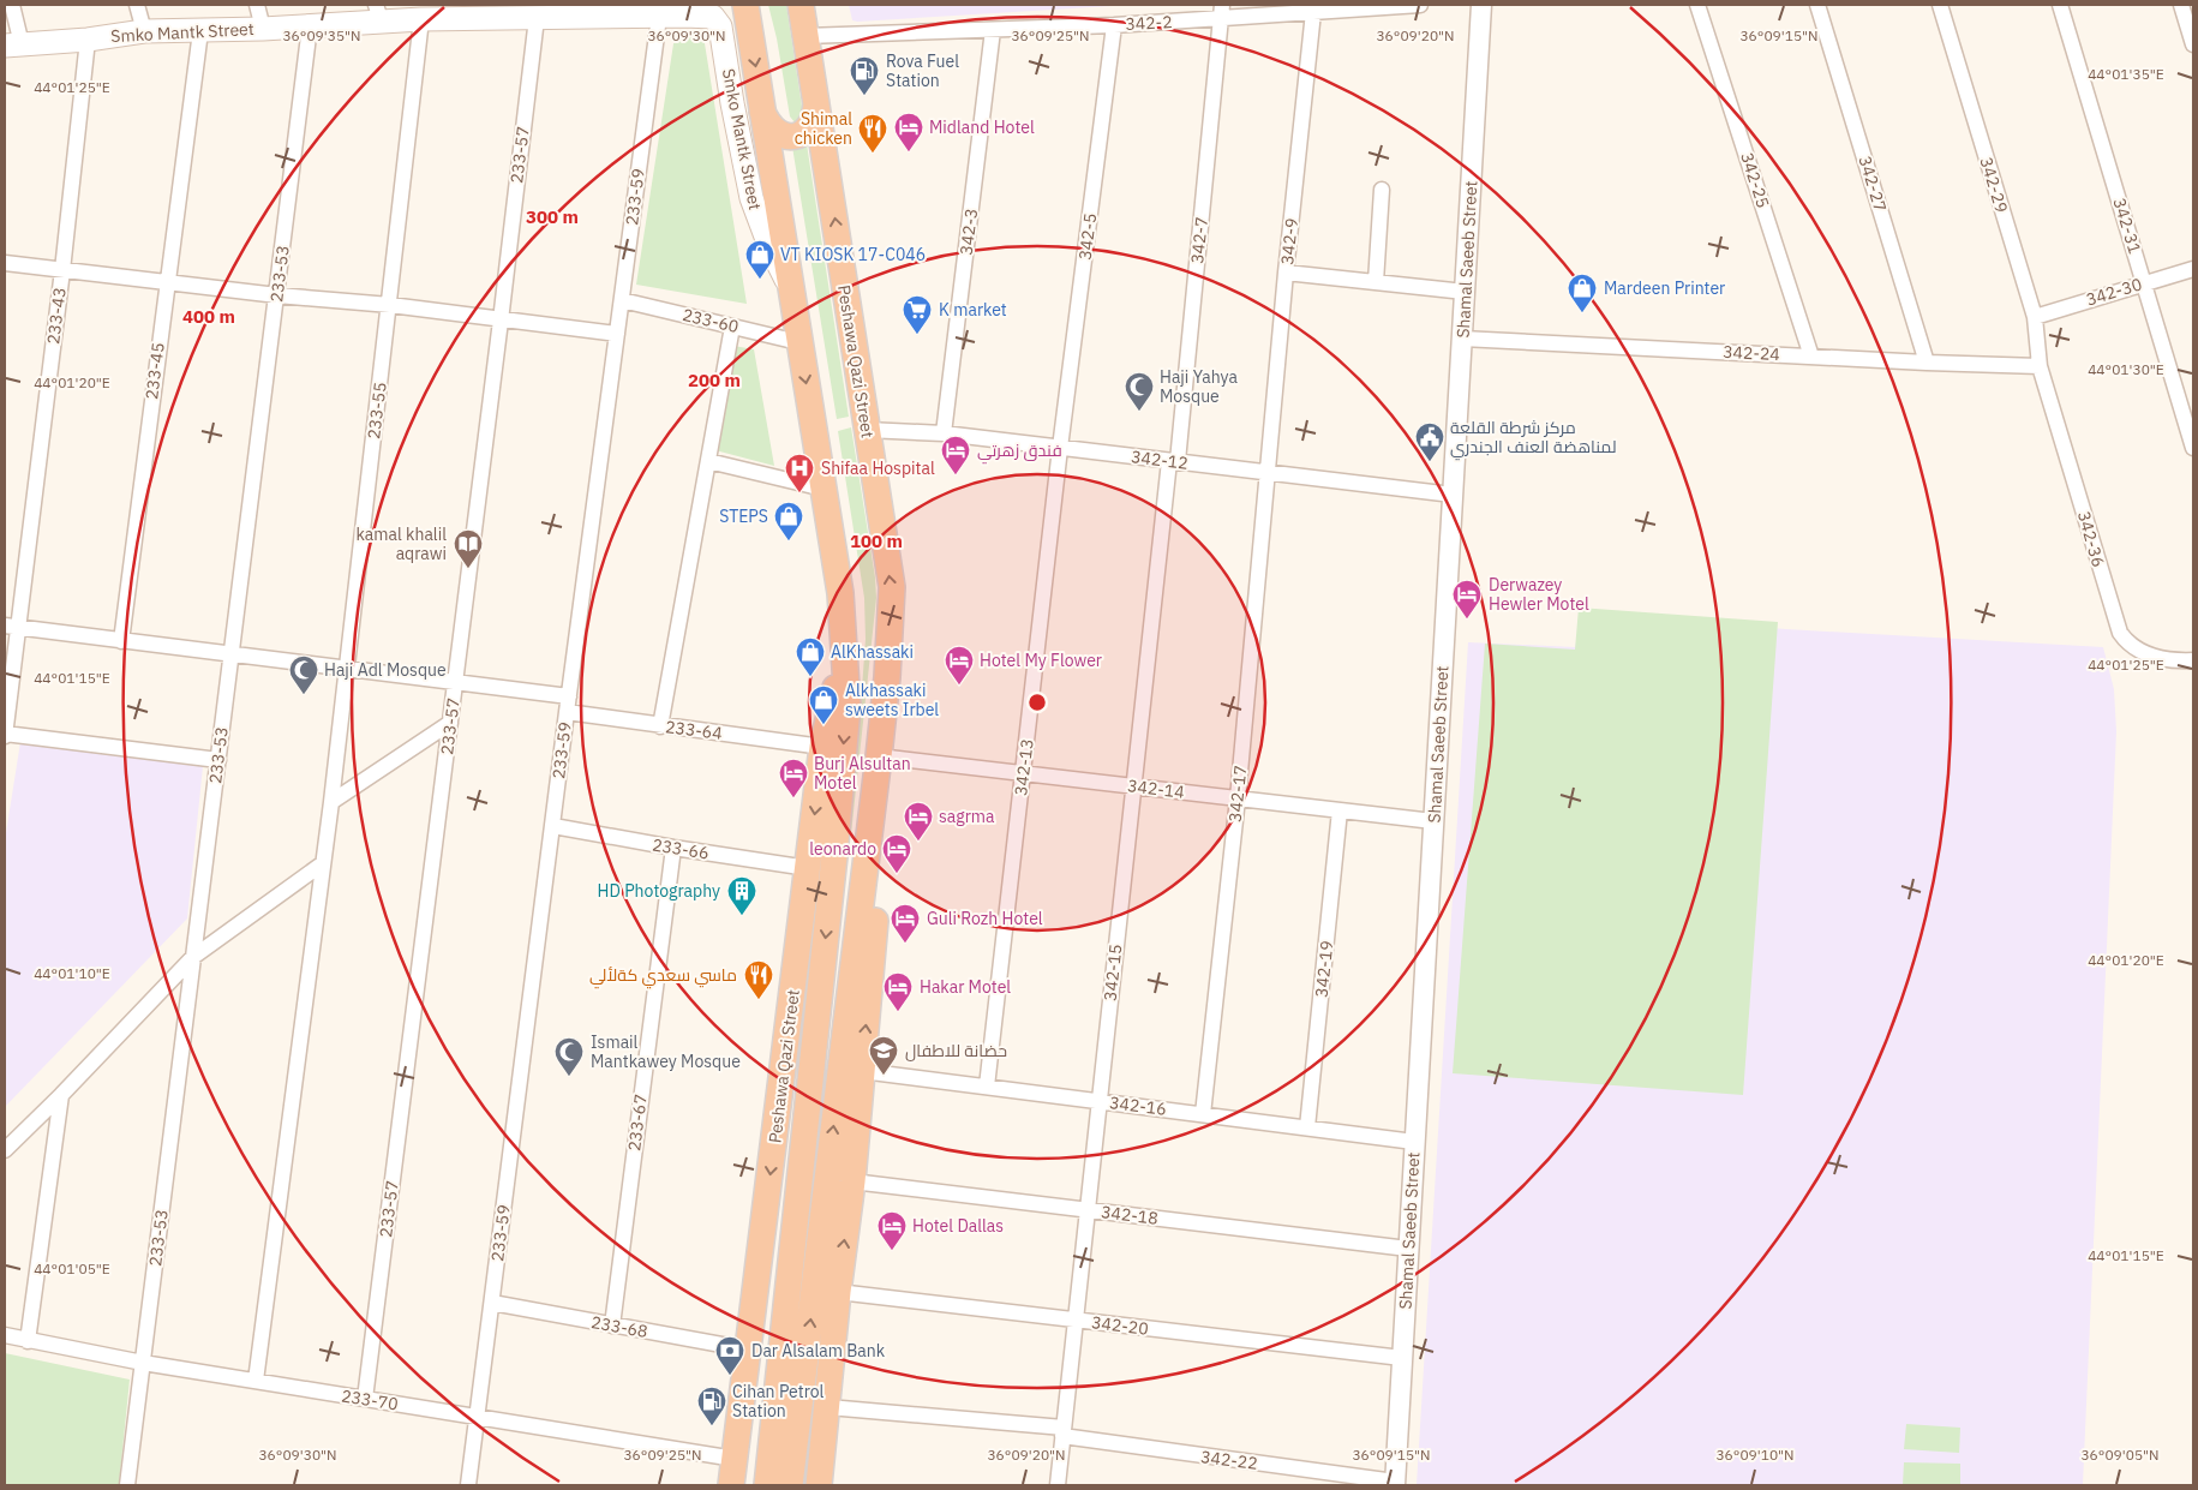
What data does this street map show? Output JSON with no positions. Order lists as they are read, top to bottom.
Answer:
{
  "streets": {
    "highway": ["Peshawa Qazi Street"],
    "main road": ["Smko Mantk Street"],
    "street": [
      "342-2",
      "233-57",
      "342-25",
      "342-27",
      "342-29",
      "233-59",
      "342-31",
      "342-3",
      "342-5",
      "342-7",
      "342-9",
      "Shamal Saeeb Street",
      "233-53",
      "342-30",
      "233-43",
      "233-60",
      "342-24",
      "233-45",
      "233-55",
      "342-12",
      "342-36",
      "233-64",
      "342-13",
      "342-14",
      "342-17",
      "233-66",
      "342-19",
      "342-15",
      "342-16",
      "233-67",
      "342-18",
      "342-20",
      "233-68",
      "233-70",
      "342-22"
    ]
  },
  "crossings": [
    ["342-2", "342-3"],
    ["342-2", "342-5"],
    ["342-2", "342-7"],
    ["342-2", "342-9"],
    ["342-2", "Peshawa Qazi Street"],
    ["Smko Mantk Street", "233-57"],
    ["Smko Mantk Street", "233-59"],
    ["Smko Mantk Street", "233-53"],
    ["Smko Mantk Street", "233-43"],
    ["Smko Mantk Street", "Peshawa Qazi Street"],
    ["Smko Mantk Street", "233-45"],
    ["Smko Mantk Street", "233-55"],
    ["233-57", "233-70"],
    ["342-25", "342-24"],
    ["342-27", "342-24"],
    ["342-29", "342-30"],
    ["342-29", "342-24"],
    ["342-29", "342-36"],
    ["233-59", "233-60"],
    ["233-59", "233-64"],
    ["233-59", "233-66"],
    ["233-59", "233-68"],
    ["233-59", "233-70"],
    ["342-31", "342-30"],
    ["342-3", "342-12"],
    ["342-5", "342-12"],
    ["342-5", "342-13"],
    ["342-7", "342-12"],
    ["342-7", "342-15"],
    ["342-9", "342-12"],
    ["342-9", "342-17"],
    ["Shamal Saeeb Street", "342-24"],
    ["Shamal Saeeb Street", "342-12"],
    ["Shamal Saeeb Street", "342-14"],
    ["Shamal Saeeb Street", "342-16"],
    ["Shamal Saeeb Street", "342-18"],
    ["Shamal Saeeb Street", "342-20"],
    ["Shamal Saeeb Street", "342-22"],
    ["233-53", "233-70"],
    ["233-60", "Peshawa Qazi Street"],
    ["342-24", "342-36"],
    ["Peshawa Qazi Street", "342-12"],
    ["Peshawa Qazi Street", "233-64"],
    ["Peshawa Qazi Street", "342-14"],
    ["Peshawa Qazi Street", "233-66"],
    ["Peshawa Qazi Street", "342-16"],
    ["Peshawa Qazi Street", "342-18"],
    ["Peshawa Qazi Street", "342-20"],
    ["Peshawa Qazi Street", "233-68"],
    ["Peshawa Qazi Street", "233-70"],
    ["Peshawa Qazi Street", "342-22"],
    ["233-55", "233-70"],
    ["342-12", "342-13"],
    ["342-12", "342-17"],
    ["342-12", "342-15"],
    ["342-13", "342-14"],
    ["342-13", "342-16"],
    ["342-14", "342-17"],
    ["342-14", "342-19"],
    ["342-14", "342-15"],
    ["342-17", "342-16"],
    ["233-66", "233-67"],
    ["342-19", "342-16"],
    ["342-15", "342-16"],
    ["342-15", "342-18"],
    ["342-15", "342-20"],
    ["342-15", "342-22"],
    ["233-67", "233-68"]
  ],
  "places": {
    "fuel station": ["Rova Fuel Station", "Cihan Petrol Station"],
    "hotel": [
      "Midland Hotel",
      "فندق زهرتي",
      "Derwazey Hewler Motel",
      "Hotel My Flower",
      "Burj Alsultan Motel",
      "sagrma",
      "leonardo",
      "Guli Rozh Hotel",
      "Hakar Motel",
      "Hotel Dallas"
    ],
    "restaurant": ["Shimal chicken", "ماسي سعدي كةلألي"],
    "shop": [
      "VT KIOSK 17-C046",
      "Mardeen Printer",
      "STEPS",
      "AlKhassaki",
      "Alkhassaki sweets Irbel"
    ],
    "supermarket": ["K market"],
    "mosque": ["Haji Yahya Mosque", "Haji Adl Mosque", "Ismail Mantkawey Mosque"],
    "public building": ["مركز شرطة القلعة لمناهضة العنف الجندري"],
    "hospital": ["Shifaa Hospital"],
    "library": ["kamal khalil aqrawi"],
    "building": ["HD Photography"],
    "school or university": ["حضانة للاطفال"],
    "bank": ["Dar Alsalam Bank"]
  },
  "coordinates": [
    "36°09'35\"N",
    "36°09'30\"N",
    "36°09'25\"N",
    "36°09'20\"N",
    "36°09'15\"N",
    "44°01'35\"E",
    "44°01'25\"E",
    "44°01'30\"E",
    "44°01'20\"E",
    "44°01'15\"E",
    "44°01'10\"E",
    "44°01'05\"E",
    "36°09'10\"N",
    "36°09'05\"N"
  ],
  "rings": [
    "300 m",
    "400 m",
    "200 m",
    "100 m"
  ]
}
